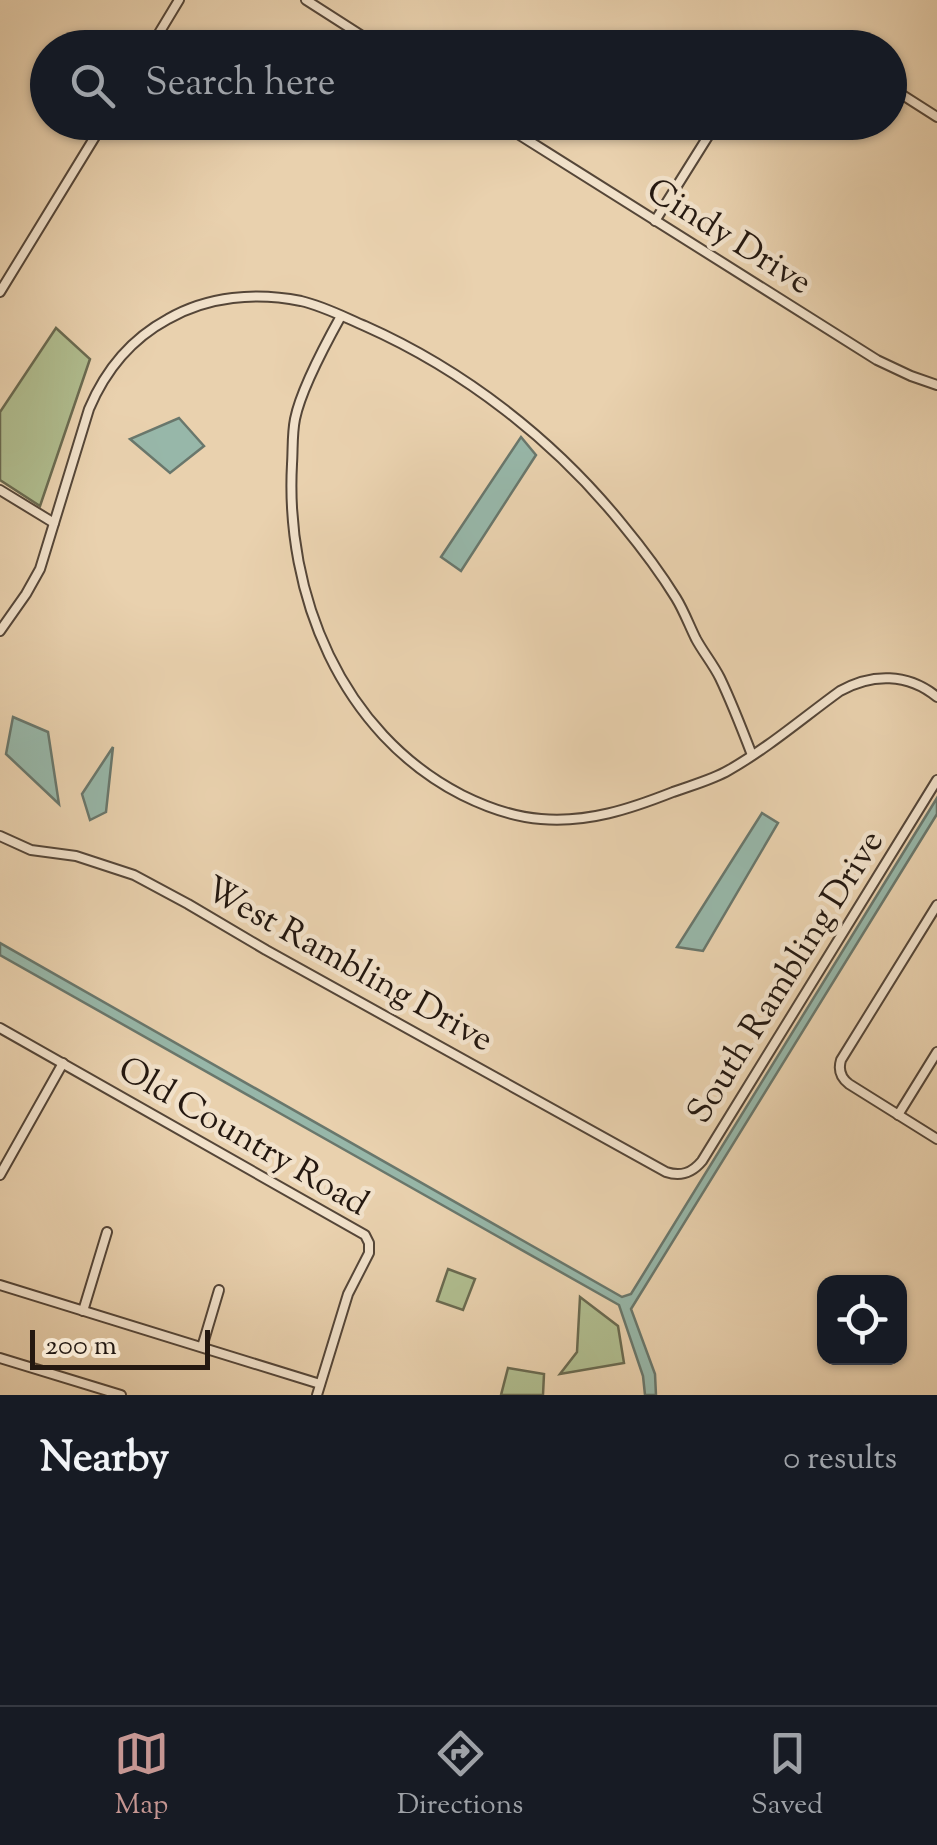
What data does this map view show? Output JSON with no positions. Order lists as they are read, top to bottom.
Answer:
{
  "streets": {
    "street": [
      "Cindy Drive",
      "West Rambling Drive",
      "South Rambling Drive",
      "Old Country Road"
    ]
  },
  "crossings": [
    ["West Rambling Drive", "South Rambling Drive"]
  ],
  "scale_bar": "200 m",
  "page": {
    "search": "Search here",
    "scale": "200 m",
    "heading": ["Nearby", "0 results"],
    "nav": ["Map", "Directions", "Saved"]
  }
}
